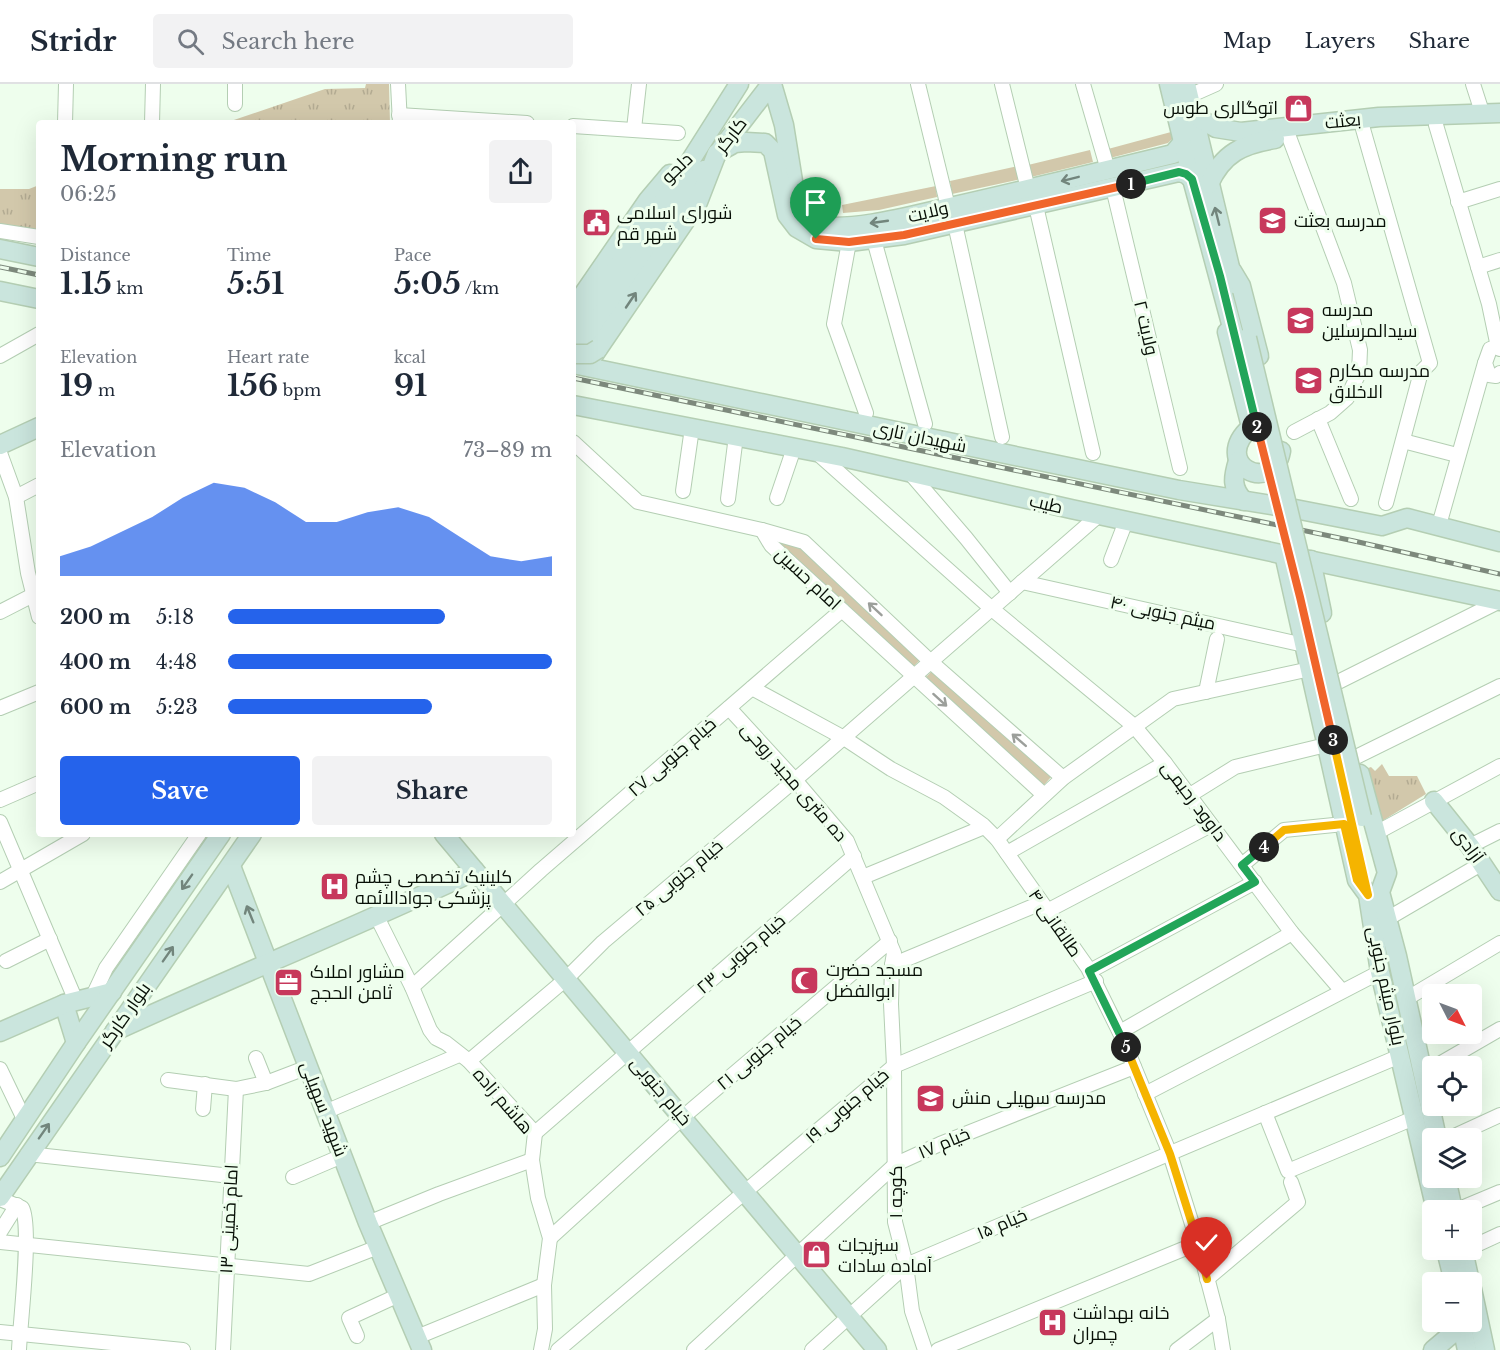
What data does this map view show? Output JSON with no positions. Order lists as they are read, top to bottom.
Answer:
{
  "streets": {
    "street": [
      "بعثت",
      "کارگر",
      "دلجو",
      "ولایت",
      "ولایت ۲",
      "شهیدان تاری",
      "طیب",
      "امام حسین",
      "میثم جنوبی ۴۰",
      "خیام جنوبی ۲۷",
      "ده متری مجید روحی",
      "داوود رحیمی",
      "آزادی",
      "خیام جنوبی ۲۵",
      "طالقانی ۴",
      "خیام جنوبی ۲۳",
      "بلوار میثم جنوبی",
      "بلوار کارگر",
      "خیام جنوبی ۲۱",
      "خیام جنوبی",
      "هاشم زاده",
      "خیام جنوبی ۱۹",
      "شهید سهیلی",
      "خیام ۱۷",
      "کوچه ۱",
      "امام خمینی ۱۳",
      "خیام ۱۵"
    ]
  },
  "crossings": [
    ["بعثت", "ولایت"],
    ["کارگر", "دلجو"],
    ["کارگر", "شهیدان تاری"],
    ["ولایت", "ولایت ۲"],
    ["طیب", "داوود رحیمی"],
    ["طیب", "خیام جنوبی ۲۵"],
    ["طیب", "بلوار میثم جنوبی"],
    ["امام حسین", "خیام جنوبی ۲۷"],
    ["امام حسین", "خیام جنوبی ۲۵"],
    ["میثم جنوبی ۴۰", "خیام جنوبی ۲۵"],
    ["خیام جنوبی ۲۷", "ده متری مجید روحی"],
    ["خیام جنوبی ۲۷", "طالقانی ۴"],
    ["خیام جنوبی ۲۷", "خیام جنوبی"],
    ["خیام جنوبی ۲۷", "هاشم زاده"],
    ["ده متری مجید روحی", "خیام جنوبی ۲۵"],
    ["ده متری مجید روحی", "خیام جنوبی ۲۳"],
    ["ده متری مجید روحی", "خیام جنوبی ۲۱"],
    ["ده متری مجید روحی", "خیام جنوبی ۱۹"],
    ["ده متری مجید روحی", "کوچه ۱"],
    ["داوود رحیمی", "خیام جنوبی ۲۵"],
    ["داوود رحیمی", "خیام جنوبی ۱۹"],
    ["خیام جنوبی ۲۵", "طالقانی ۴"],
    ["خیام جنوبی ۲۵", "خیام جنوبی"],
    ["خیام جنوبی ۲۵", "هاشم زاده"],
    ["خیام جنوبی ۲۵", "شهید سهیلی"],
    ["طالقانی ۴", "خیام جنوبی ۱۹"],
    ["طالقانی ۴", "خیام ۱۷"],
    ["طالقانی ۴", "خیام ۱۵"],
    ["خیام جنوبی ۲۳", "خیام جنوبی"],
    ["خیام جنوبی ۲۳", "هاشم زاده"],
    ["بلوار میثم جنوبی", "خیام ۱۵"],
    ["بلوار کارگر", "شهید سهیلی"],
    ["خیام جنوبی ۲۱", "خیام جنوبی"],
    ["خیام جنوبی ۲۱", "هاشم زاده"],
    ["خیام جنوبی", "خیام جنوبی ۱۹"],
    ["خیام جنوبی", "خیام ۱۷"],
    ["خیام جنوبی", "خیام ۱۵"],
    ["خیام جنوبی ۱۹", "کوچه ۱"],
    ["خیام ۱۷", "کوچه ۱"],
    ["کوچه ۱", "خیام ۱۵"]
  ],
  "places": {
    "shop": ["اتوگالری طوس", "سبزیجات آماده سادات"],
    "school or university": [
      "مدرسه بعثت",
      "مدرسه سیدالمرسلین",
      "مدرسه مکارم الاخلاق",
      "مدرسه سهیلی منش"
    ],
    "public building": ["شورای اسلامی شهر قم"],
    "hospital": ["کلینیک تخصصی چشم پزشکی جوادالائمه", "خانه بهداشت چمران"],
    "mosque": ["مسجد حضرت ابوالفضل"],
    "office": ["مشاور املاک ثامن الحجج"]
  },
  "north": "bottom right",
  "page": {
    "header": "Stridr",
    "search": "Search here",
    "nav": ["Map", "Layers", "Share"],
    "heading": ["Morning run", "06:25"],
    "pins": [
      "1",
      "2",
      "3",
      "4",
      "5"
    ],
    "stats": [
      ["Distance", "1.15 km"],
      ["Time", "5:51"],
      ["Pace", "5:05 /km"],
      ["Elevation", "19 m"],
      ["Heart rate", "156 bpm"],
      ["kcal", "91"]
    ],
    "chart": ["Elevation", "73–89 m"],
    "list": [
      {
        "name": "200 m",
        "note": "5:18"
      },
      {
        "name": "400 m",
        "note": "4:48"
      },
      {
        "name": "600 m",
        "note": "5:23"
      }
    ],
    "buttons": ["Save", "Share"],
    "map_buttons": ["+", "−"]
  }
}
